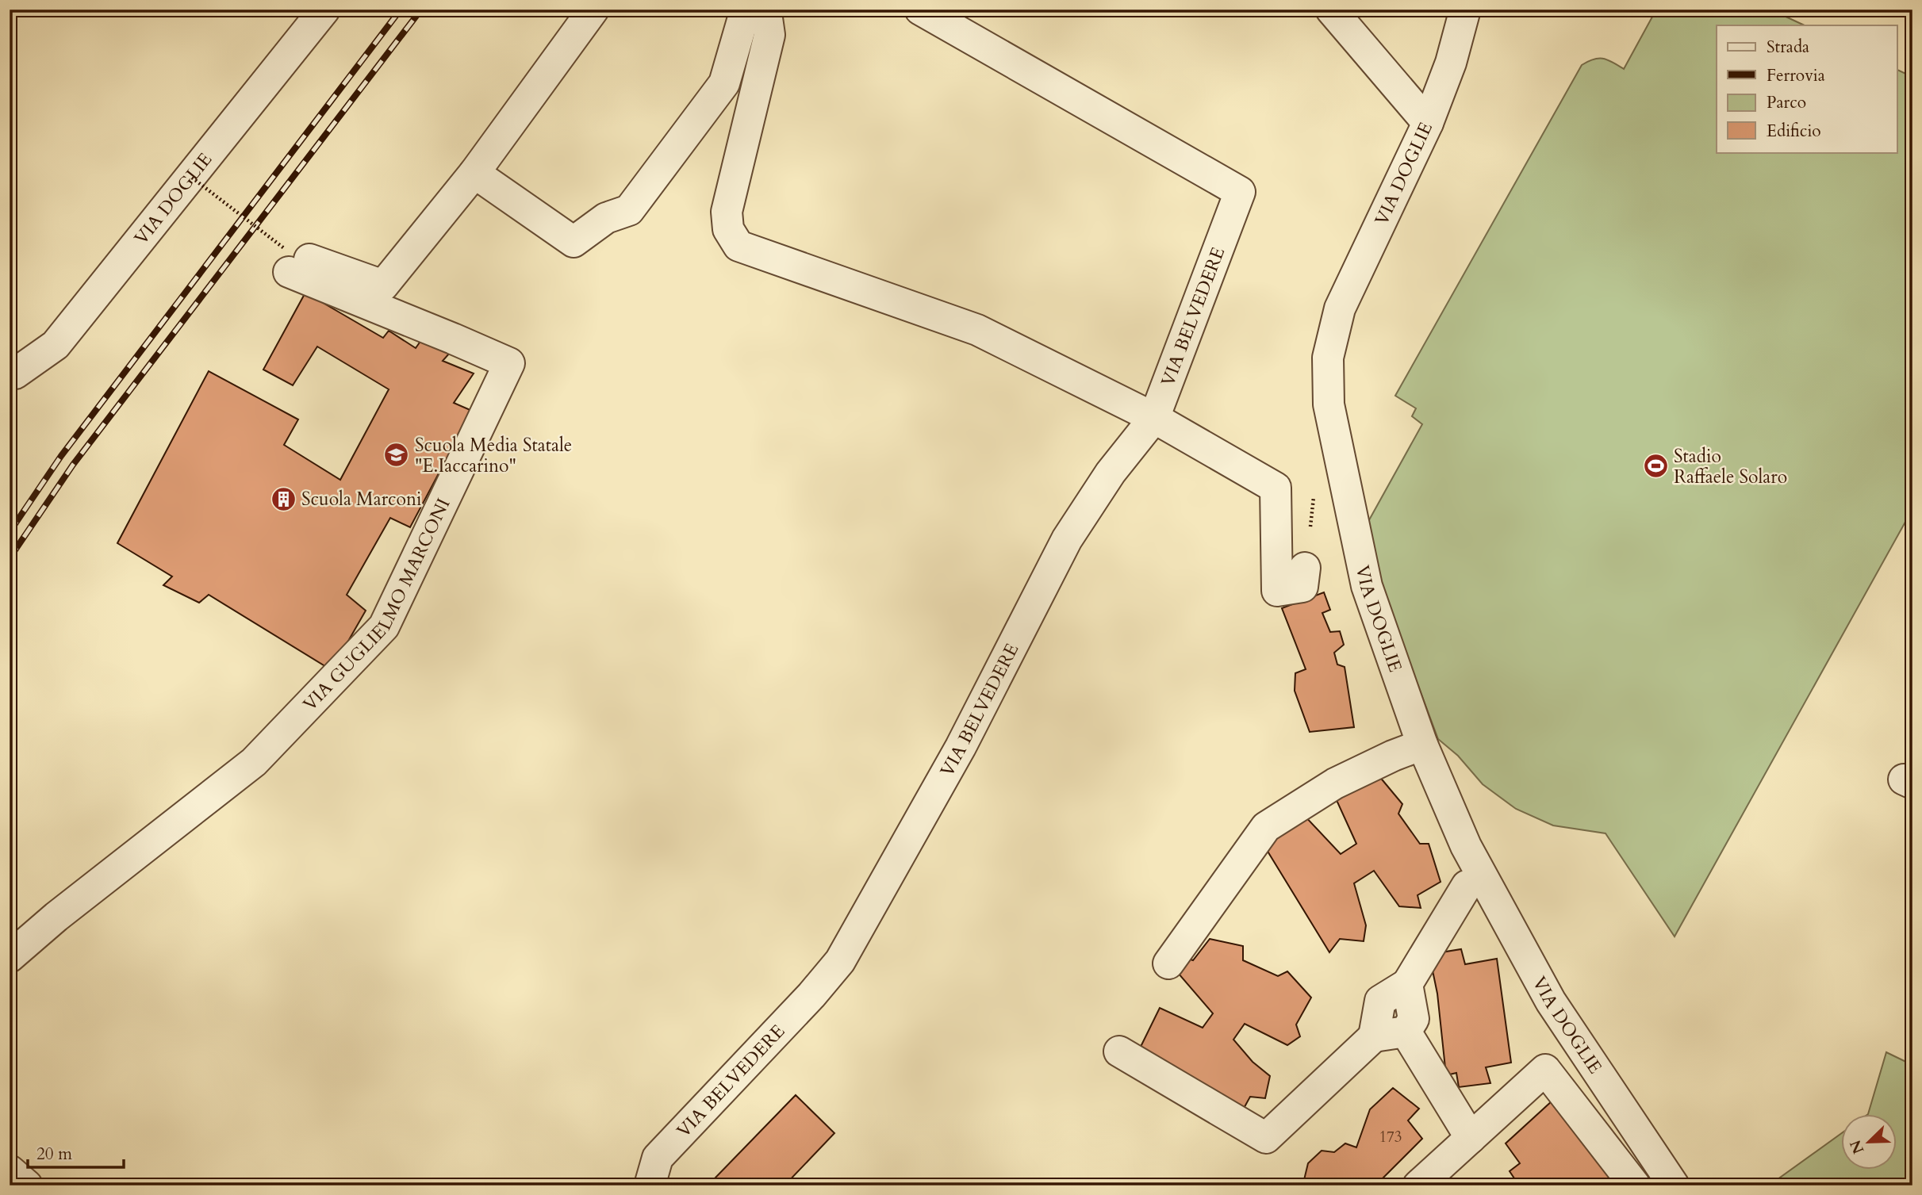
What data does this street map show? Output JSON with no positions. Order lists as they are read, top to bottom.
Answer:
{
  "streets": {
    "street": ["VIA DOGLIE", "VIA BELVEDERE", "VIA GUGLIELMO MARCONI"]
  },
  "places": {
    "school or university": ["Scuola Media Statale \"E.Iaccarino\""],
    "sports": ["Stadio Raffaele Solaro"],
    "building": ["Scuola Marconi"]
  },
  "house_numbers": ["173"],
  "legend": [
    "Strada",
    "Ferrovia",
    "Parco",
    "Edificio"
  ],
  "scale_bar": "20 m",
  "north": "bottom left"
}
